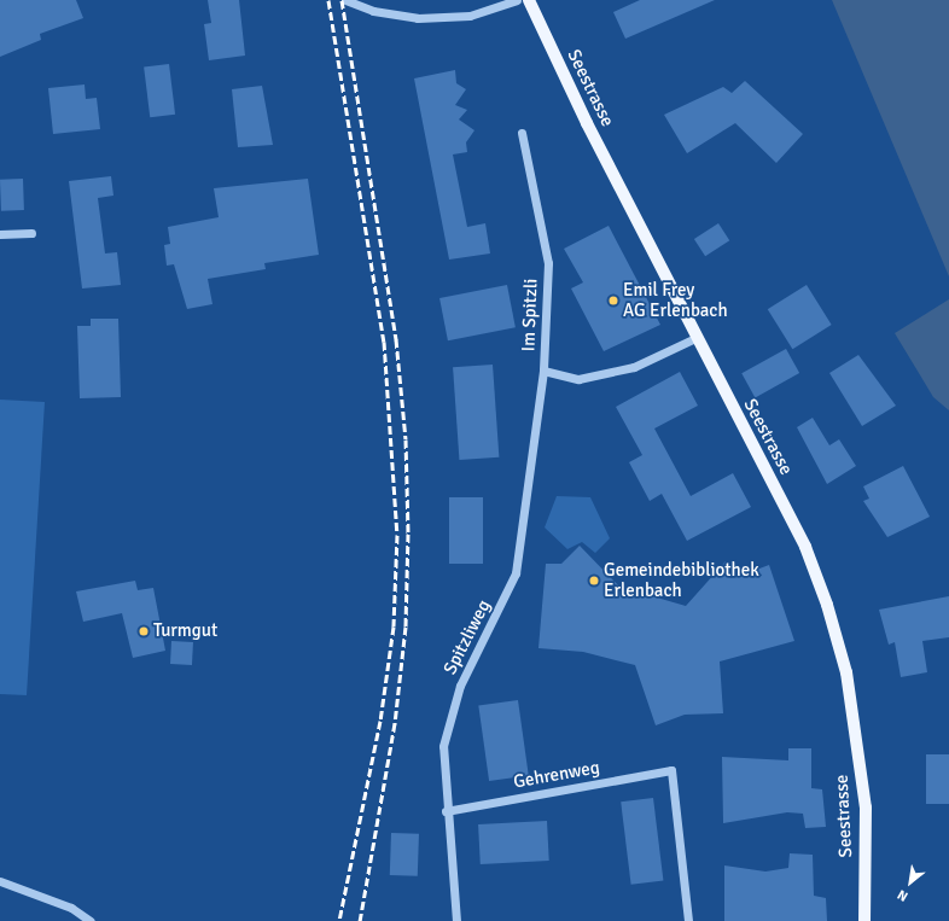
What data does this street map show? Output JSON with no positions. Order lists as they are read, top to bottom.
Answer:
{
  "streets": {
    "main road": ["Seestrasse"],
    "street": ["Im Spitzli", "Spitzliweg", "Gehrenweg"]
  },
  "crossings": [
    ["Seestrasse", "Im Spitzli"],
    ["Im Spitzli", "Spitzliweg"],
    ["Spitzliweg", "Gehrenweg"]
  ],
  "places": ["Emil Frey AG Erlenbach", "Gemeindebibliothek Erlenbach", "Turmgut"],
  "north": "bottom left"
}
